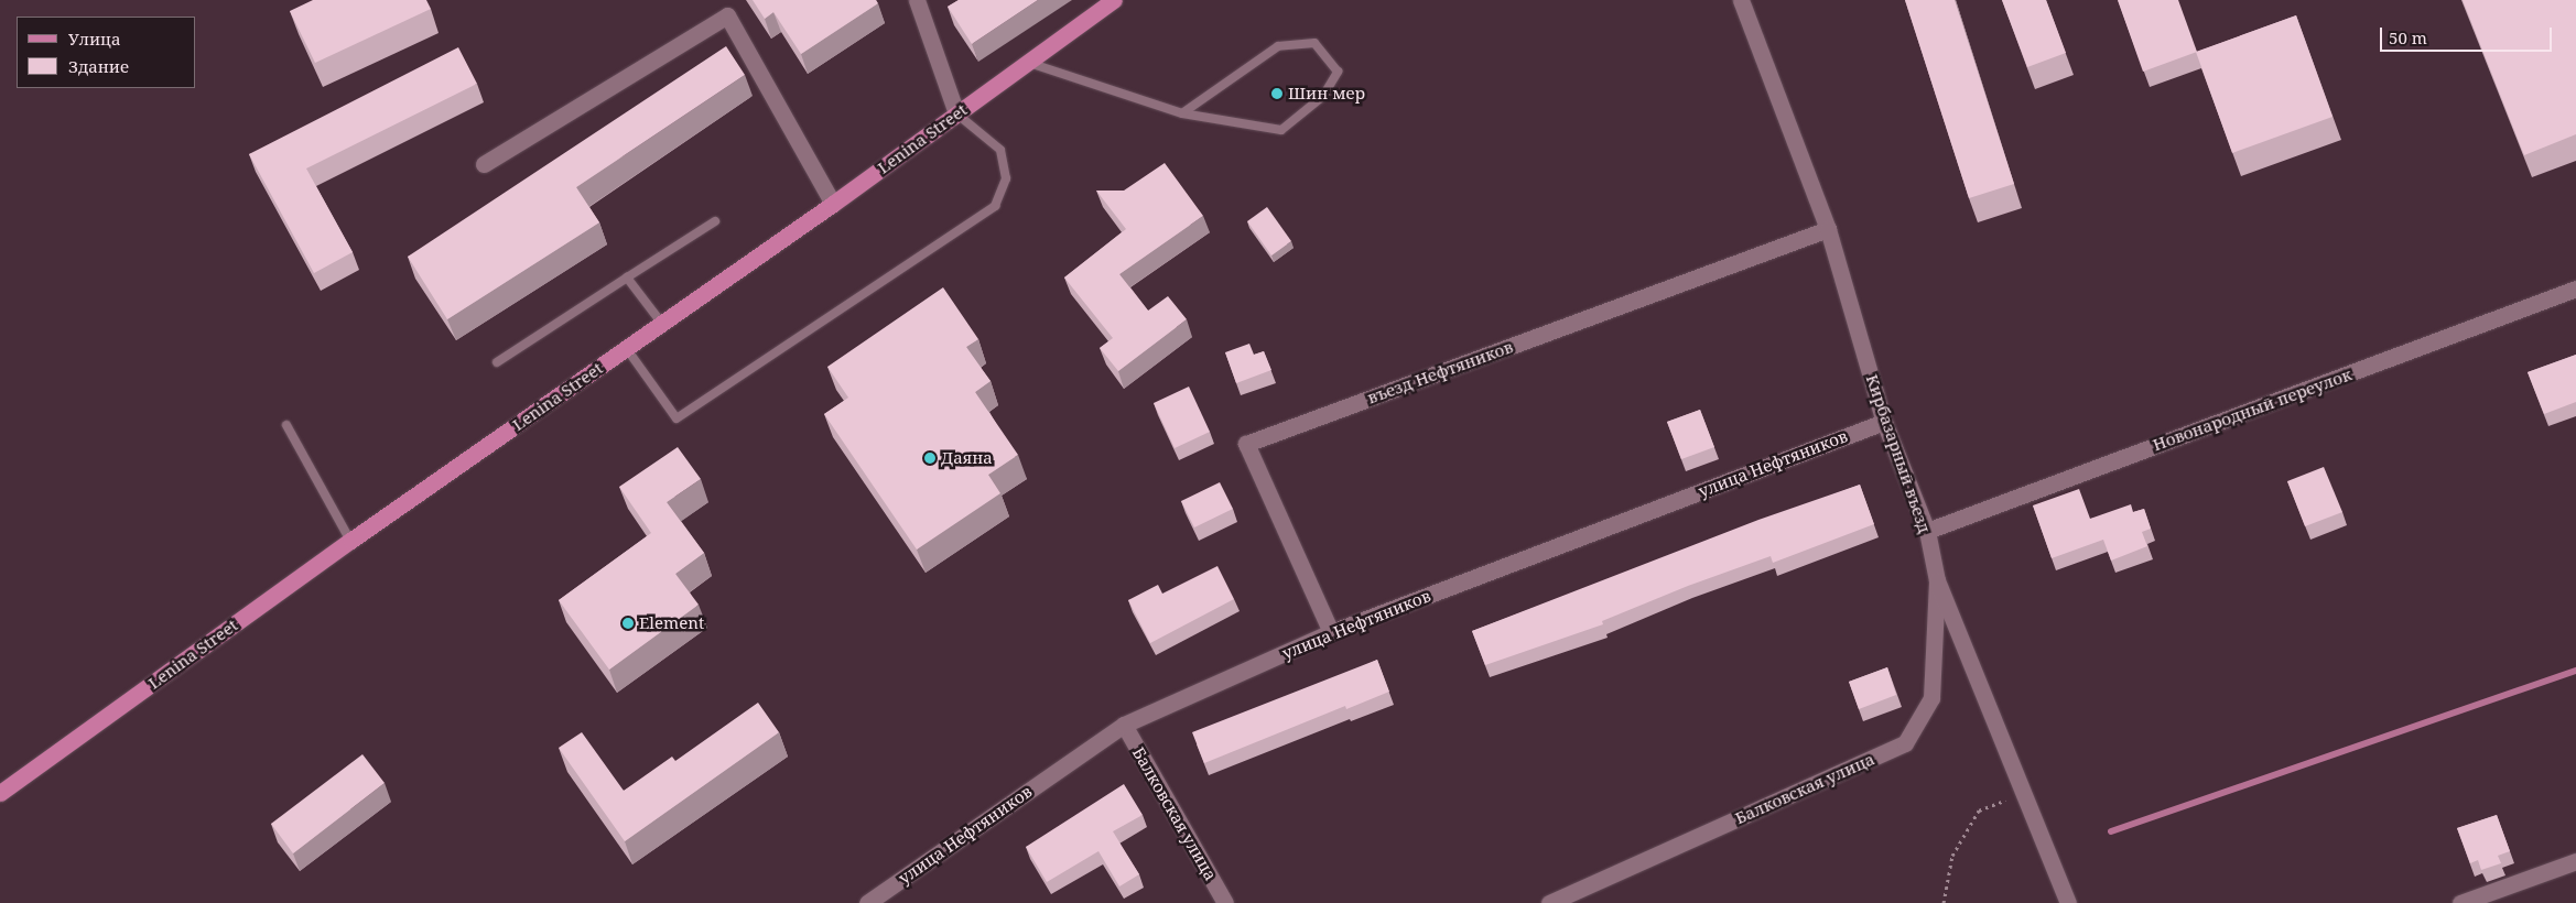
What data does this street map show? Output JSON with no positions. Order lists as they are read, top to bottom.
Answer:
{
  "streets": {
    "main road": ["Lenina Street"],
    "street": [
      "въезд Нефтяников",
      "Новонародный переулок",
      "Кирбазарный въезд",
      "улица Нефтяников",
      "Балковская улица"
    ]
  },
  "crossings": [
    ["въезд Нефтяников", "Кирбазарный въезд"],
    ["въезд Нефтяников", "улица Нефтяников"],
    ["Новонародный переулок", "Кирбазарный въезд"],
    ["Кирбазарный въезд", "улица Нефтяников"],
    ["Кирбазарный въезд", "Балковская улица"],
    ["улица Нефтяников", "Балковская улица"]
  ],
  "places": ["Шин мер", "Даяна", "Element"],
  "legend": ["Улица", "Здание"],
  "scale_bar": "50 m"
}
